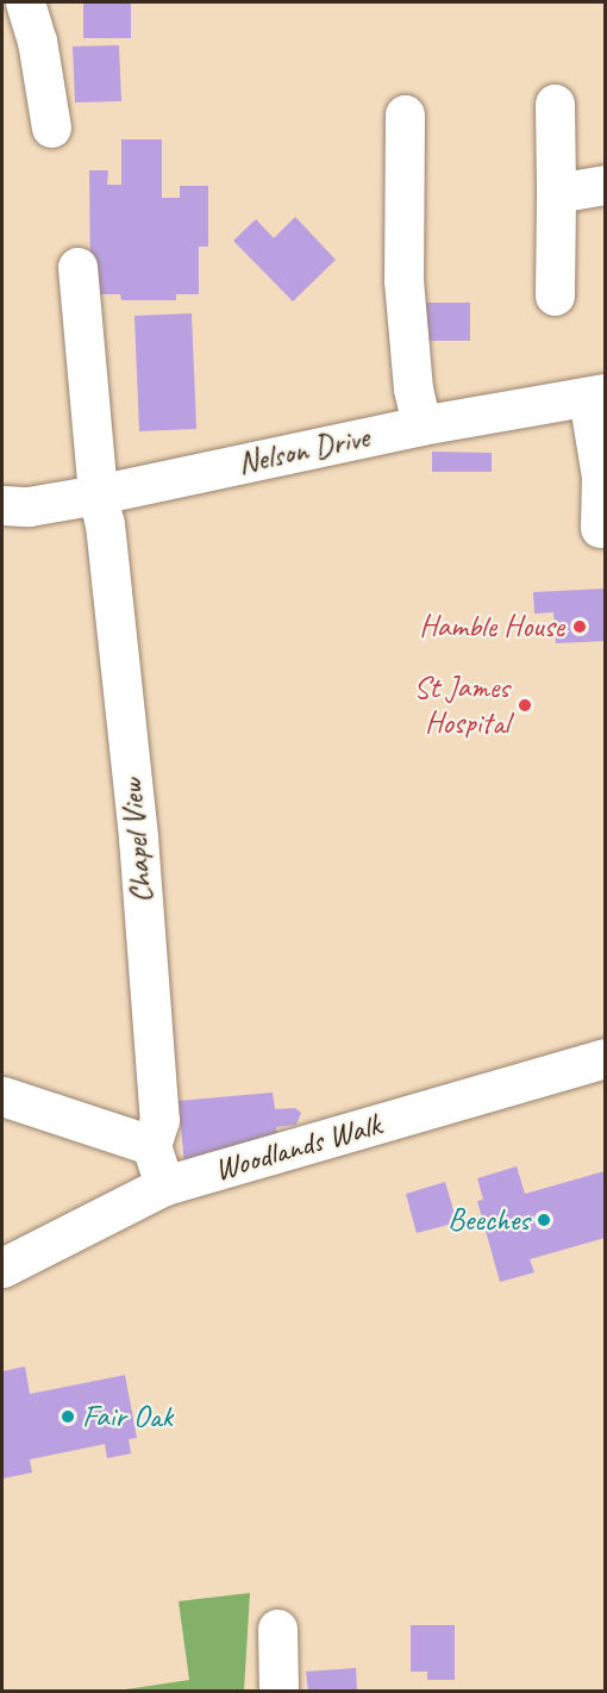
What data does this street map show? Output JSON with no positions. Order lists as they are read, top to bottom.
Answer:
{
  "streets": {
    "street": ["Nelson Drive", "Chapel View", "Woodlands Walk"]
  },
  "crossings": [
    ["Nelson Drive", "Chapel View"]
  ],
  "places": [
    "Hamble House",
    "St James Hospital",
    "Beeches",
    "Fair Oak"
  ]
}
